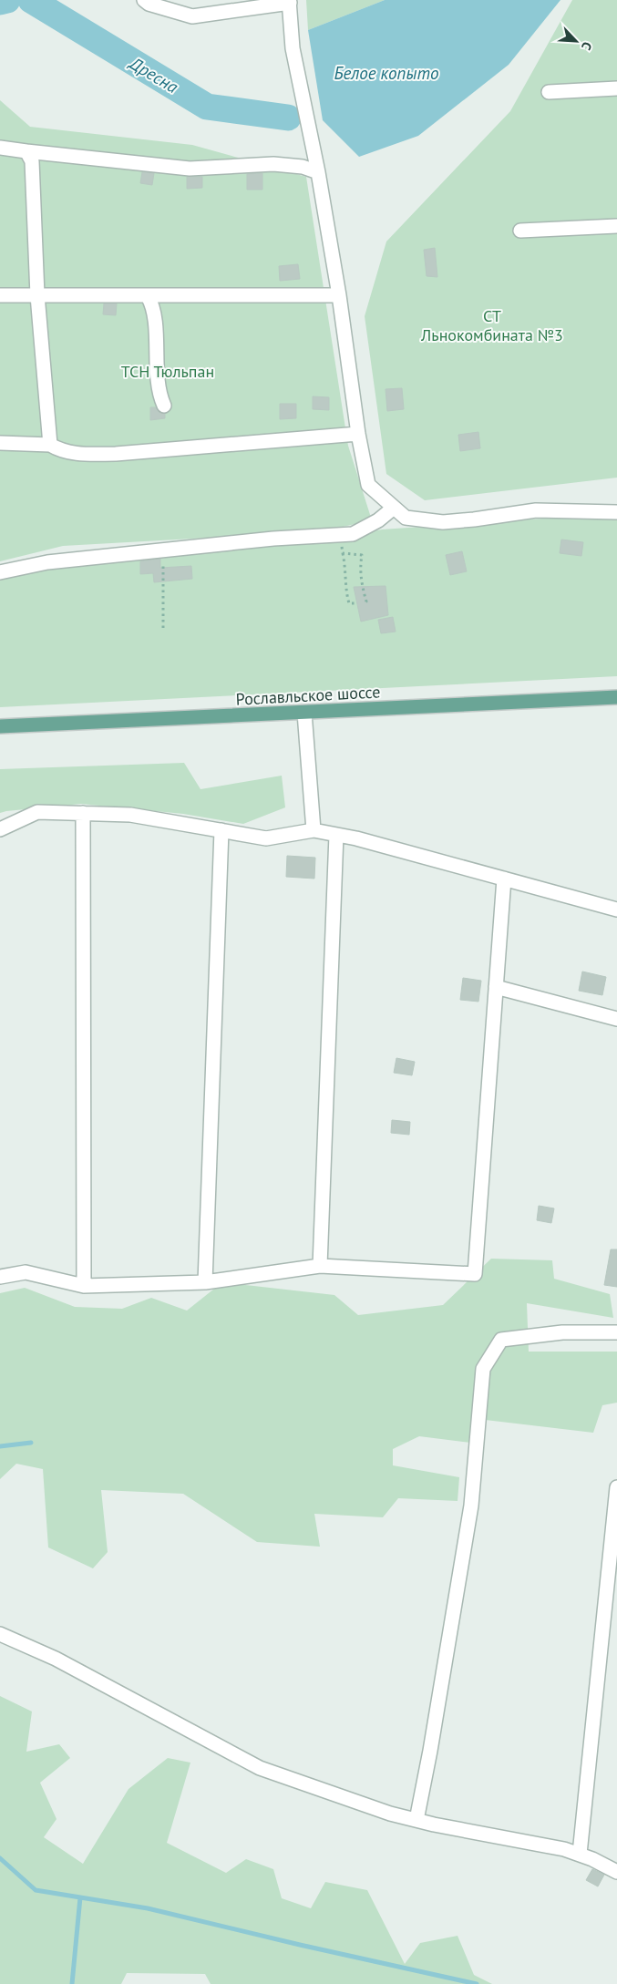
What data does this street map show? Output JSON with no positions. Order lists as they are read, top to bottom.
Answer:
{
  "streets": {
    "main road": ["Рославльское шоссе"]
  },
  "water": ["Белое копыто", "Дресна"],
  "parks": ["СТ Льнокомбината №3", "ТСН Тюльпан"],
  "north": "bottom right"
}
